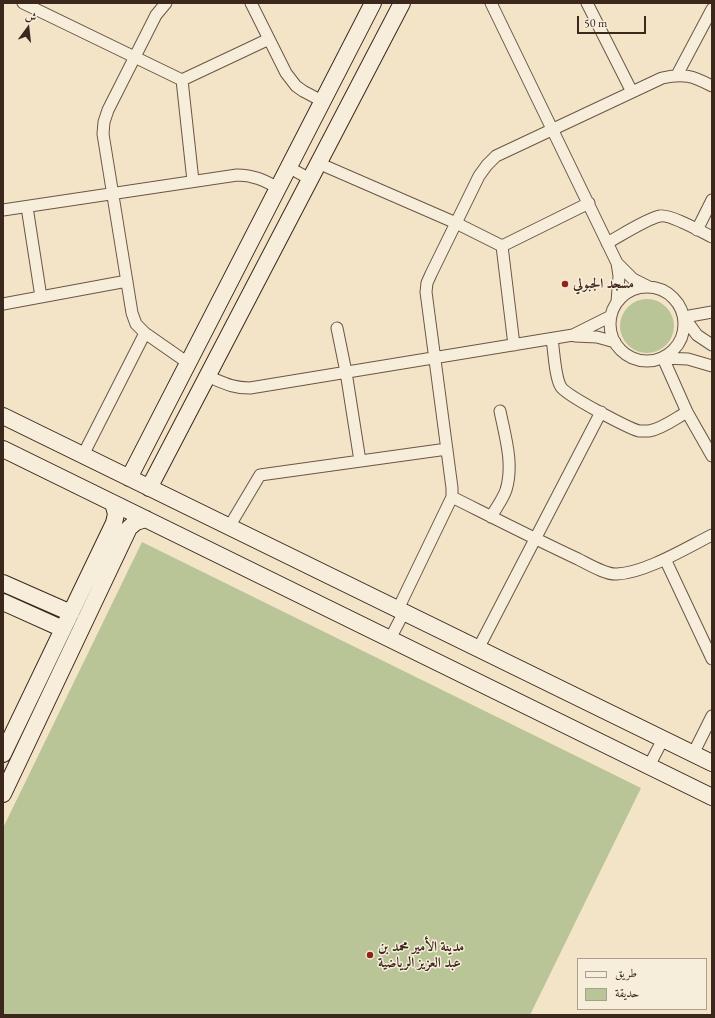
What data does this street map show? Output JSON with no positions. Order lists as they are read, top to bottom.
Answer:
{
  "places": ["مسجد الجبولي", "مدينة الأمير محمد بن عبد العزيز الرياضية"],
  "legend": ["طريق", "حديقة"],
  "scale_bar": "50 m",
  "north": "top"
}
